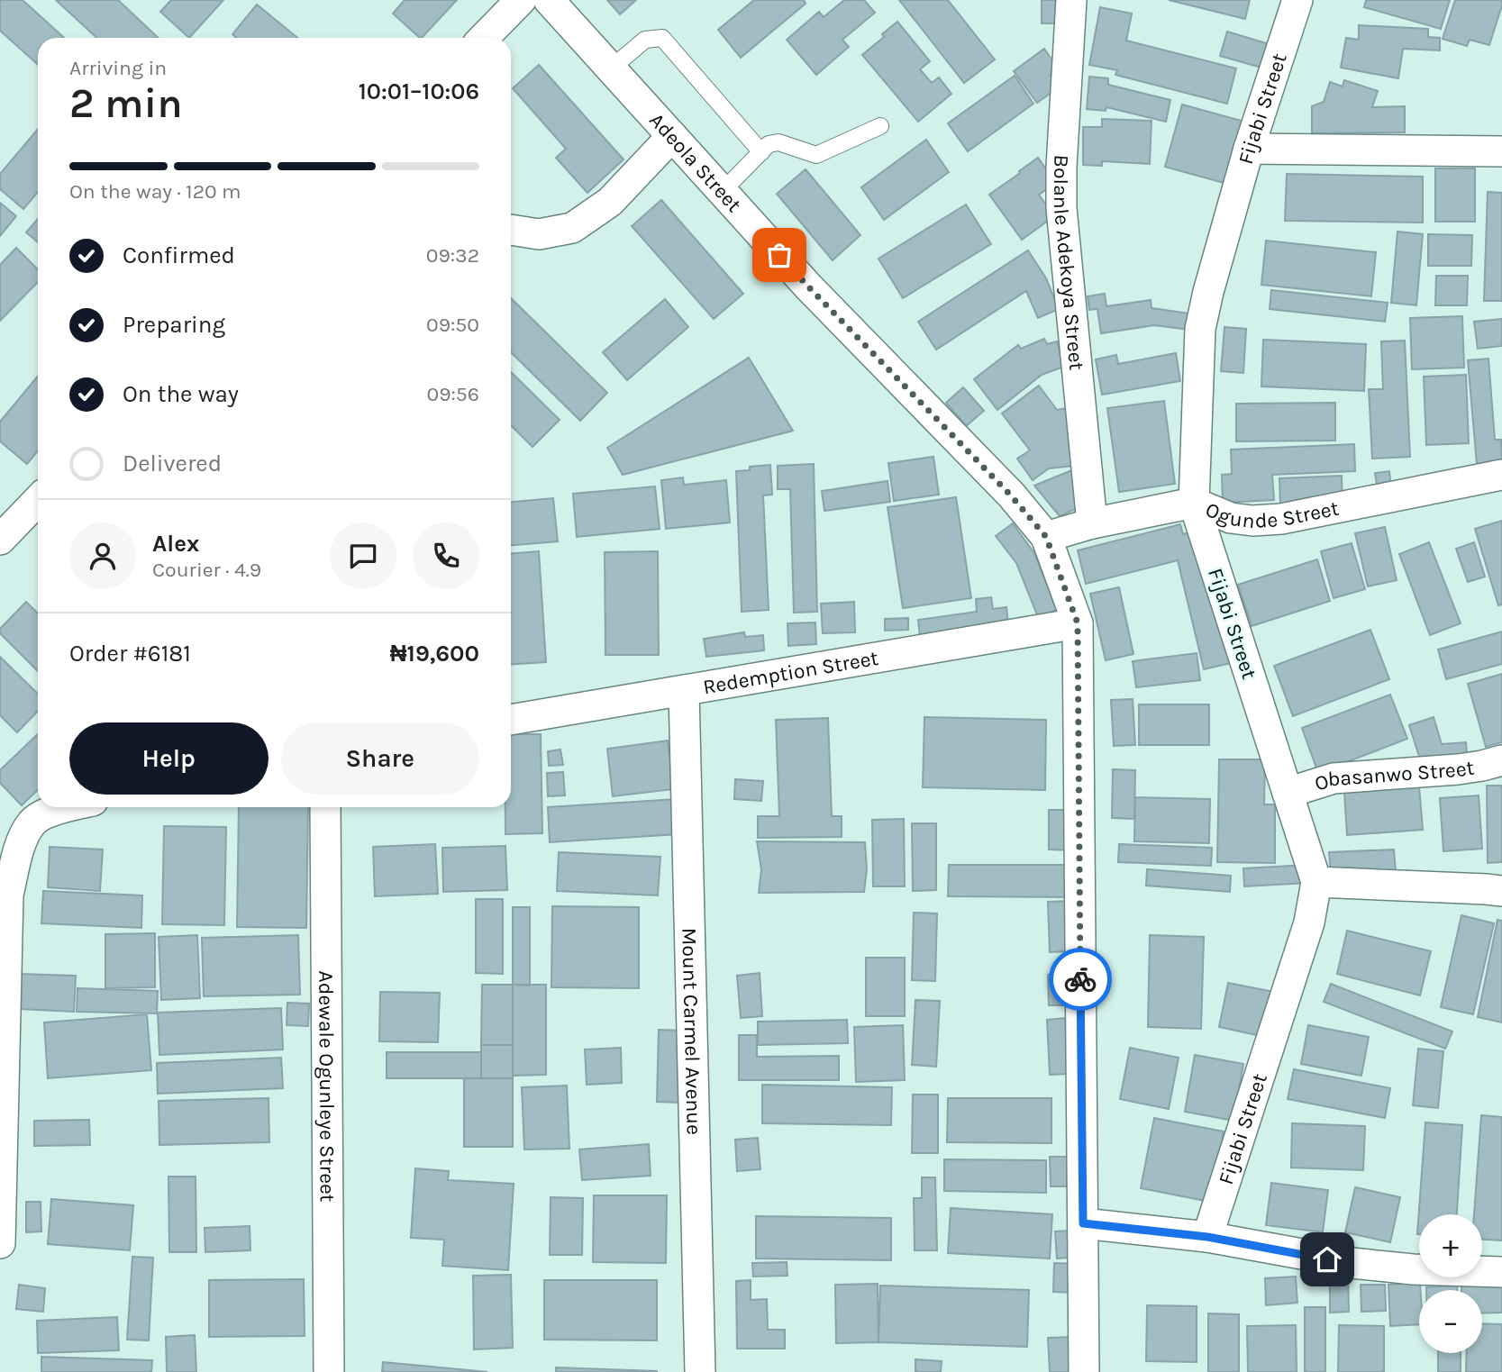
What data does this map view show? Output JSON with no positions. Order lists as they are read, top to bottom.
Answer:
{
  "streets": {
    "street": [
      "Fijabi Street",
      "Adeola Street",
      "Bolanle Adekoya Street",
      "Ogunde Street",
      "Redemption Street",
      "Obasanwo Street",
      "Mount Carmel Avenue",
      "Adewale Ogunleye Street"
    ]
  },
  "crossings": [
    ["Fijabi Street", "Ogunde Street"],
    ["Fijabi Street", "Obasanwo Street"],
    ["Adeola Street", "Ogunde Street"],
    ["Adeola Street", "Redemption Street"],
    ["Bolanle Adekoya Street", "Ogunde Street"],
    ["Redemption Street", "Mount Carmel Avenue"]
  ],
  "page": {
    "heading": ["2 min", "Arriving in", "10:01–10:06"],
    "panel": [
      "Alex",
      "Courier · 4.9",
      "Order #6181",
      "₦19,600"
    ],
    "bar": "On the way · 120 m",
    "list": [
      ["Confirmed", "09:32"],
      ["Preparing", "09:50"],
      ["On the way", "09:56"],
      "Delivered"
    ],
    "buttons": ["Help", "Share"],
    "map_buttons": ["+", "−"]
  }
}
